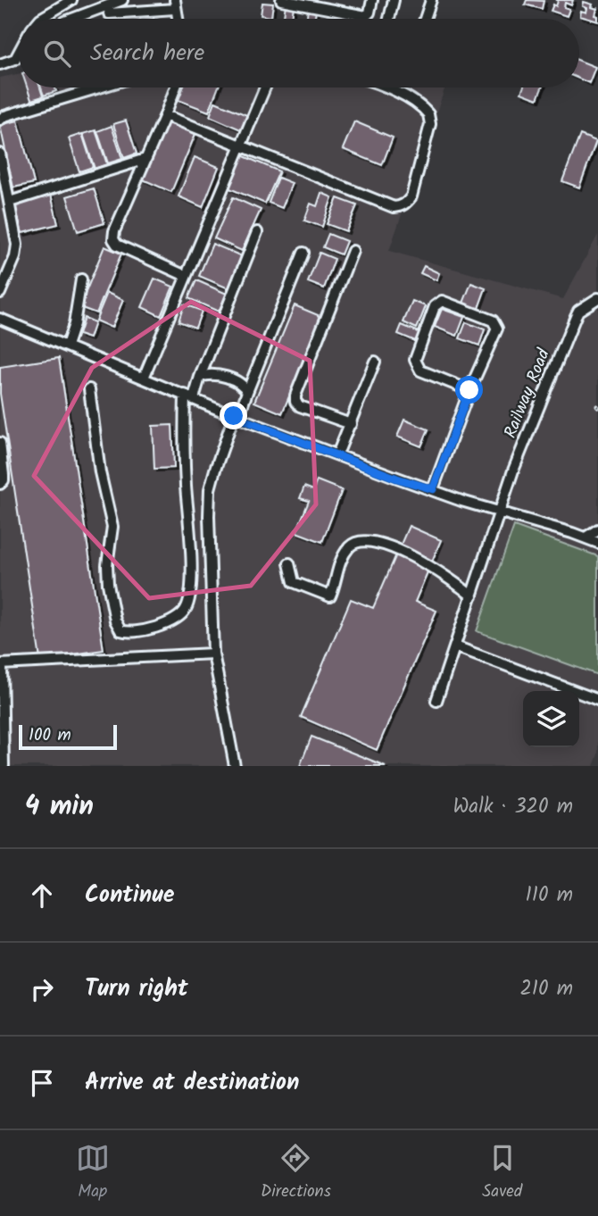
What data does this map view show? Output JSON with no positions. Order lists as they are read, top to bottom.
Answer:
{
  "streets": {
    "street": ["Railway Road"]
  },
  "scale_bar": "100 m",
  "page": {
    "search": "Search here",
    "scale": "100 m",
    "heading": ["4 min", "Walk · 320 m"],
    "list": [
      ["Continue", "110 m"],
      ["Turn right", "210 m"],
      "Arrive at destination"
    ],
    "nav": ["Map", "Directions", "Saved"]
  }
}
